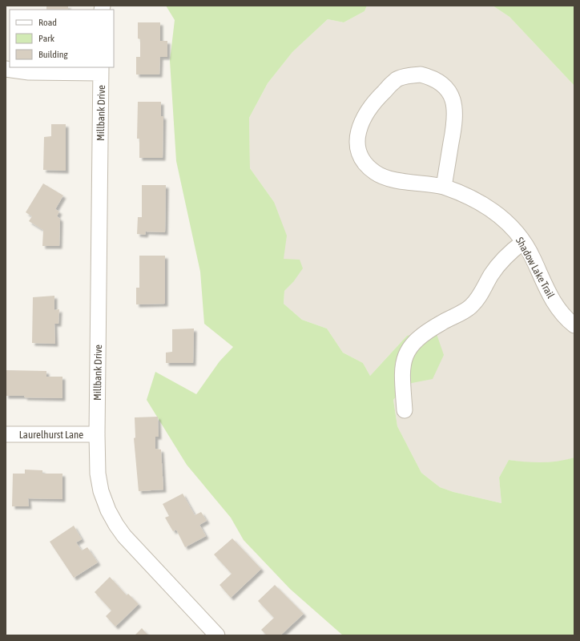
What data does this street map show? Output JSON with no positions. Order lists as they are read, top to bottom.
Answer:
{
  "streets": {
    "street": ["Millbank Drive", "Shadow Lake Trail", "Laurelhurst Lane"]
  },
  "crossings": [
    ["Millbank Drive", "Laurelhurst Lane"]
  ],
  "legend": ["Road", "Park", "Building"]
}
